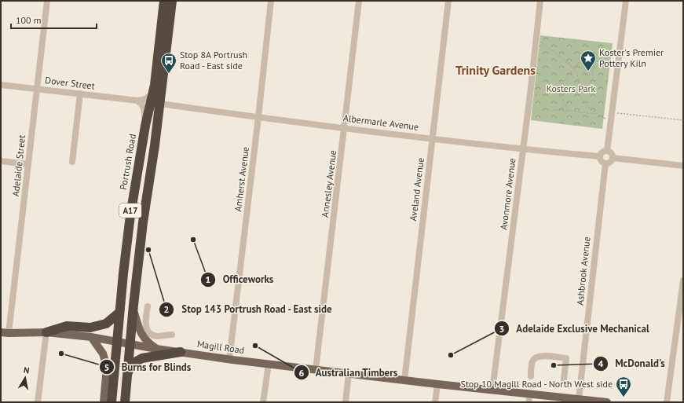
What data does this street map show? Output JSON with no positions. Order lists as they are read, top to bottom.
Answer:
{
  "streets": {
    "highway": ["Portrush Road", "A17"],
    "main road": ["Magill Road"],
    "street": [
      "Dover Street",
      "Albermarle Avenue",
      "Adelaide Street",
      "Amherst Avenue",
      "Annesley Avenue",
      "Aveland Avenue",
      "Avonmore Avenue",
      "Ashbrook Avenue"
    ]
  },
  "crossings": [
    ["Dover Street", "Portrush Road"],
    ["Dover Street", "Adelaide Street"],
    ["Albermarle Avenue", "Amherst Avenue"],
    ["Albermarle Avenue", "Annesley Avenue"],
    ["Albermarle Avenue", "Aveland Avenue"],
    ["Albermarle Avenue", "Avonmore Avenue"],
    ["Albermarle Avenue", "A17"],
    ["Albermarle Avenue", "Ashbrook Avenue"],
    ["Portrush Road", "Magill Road"],
    ["Adelaide Street", "Magill Road"],
    ["Amherst Avenue", "Magill Road"],
    ["Annesley Avenue", "Magill Road"],
    ["Aveland Avenue", "Magill Road"],
    ["Avonmore Avenue", "Magill Road"],
    ["A17", "Magill Road"],
    ["Ashbrook Avenue", "Magill Road"]
  ],
  "districts": ["Trinity Gardens"],
  "parks": ["Kosters Park"],
  "places": {
    "place": ["Koster's Premier Pottery Kiln"],
    "bus stop": ["Stop 8A Portrush Road - East side", "Stop 10 Magill Road - North West side"],
    "other": [
      "Officeworks",
      "Stop 143 Portrush Road - East side",
      "Australian Timbers",
      "Burns for Blinds",
      "Adelaide Exclusive Mechanical",
      "McDonald's"
    ]
  },
  "scale_bar": "100 m",
  "north": "top"
}
